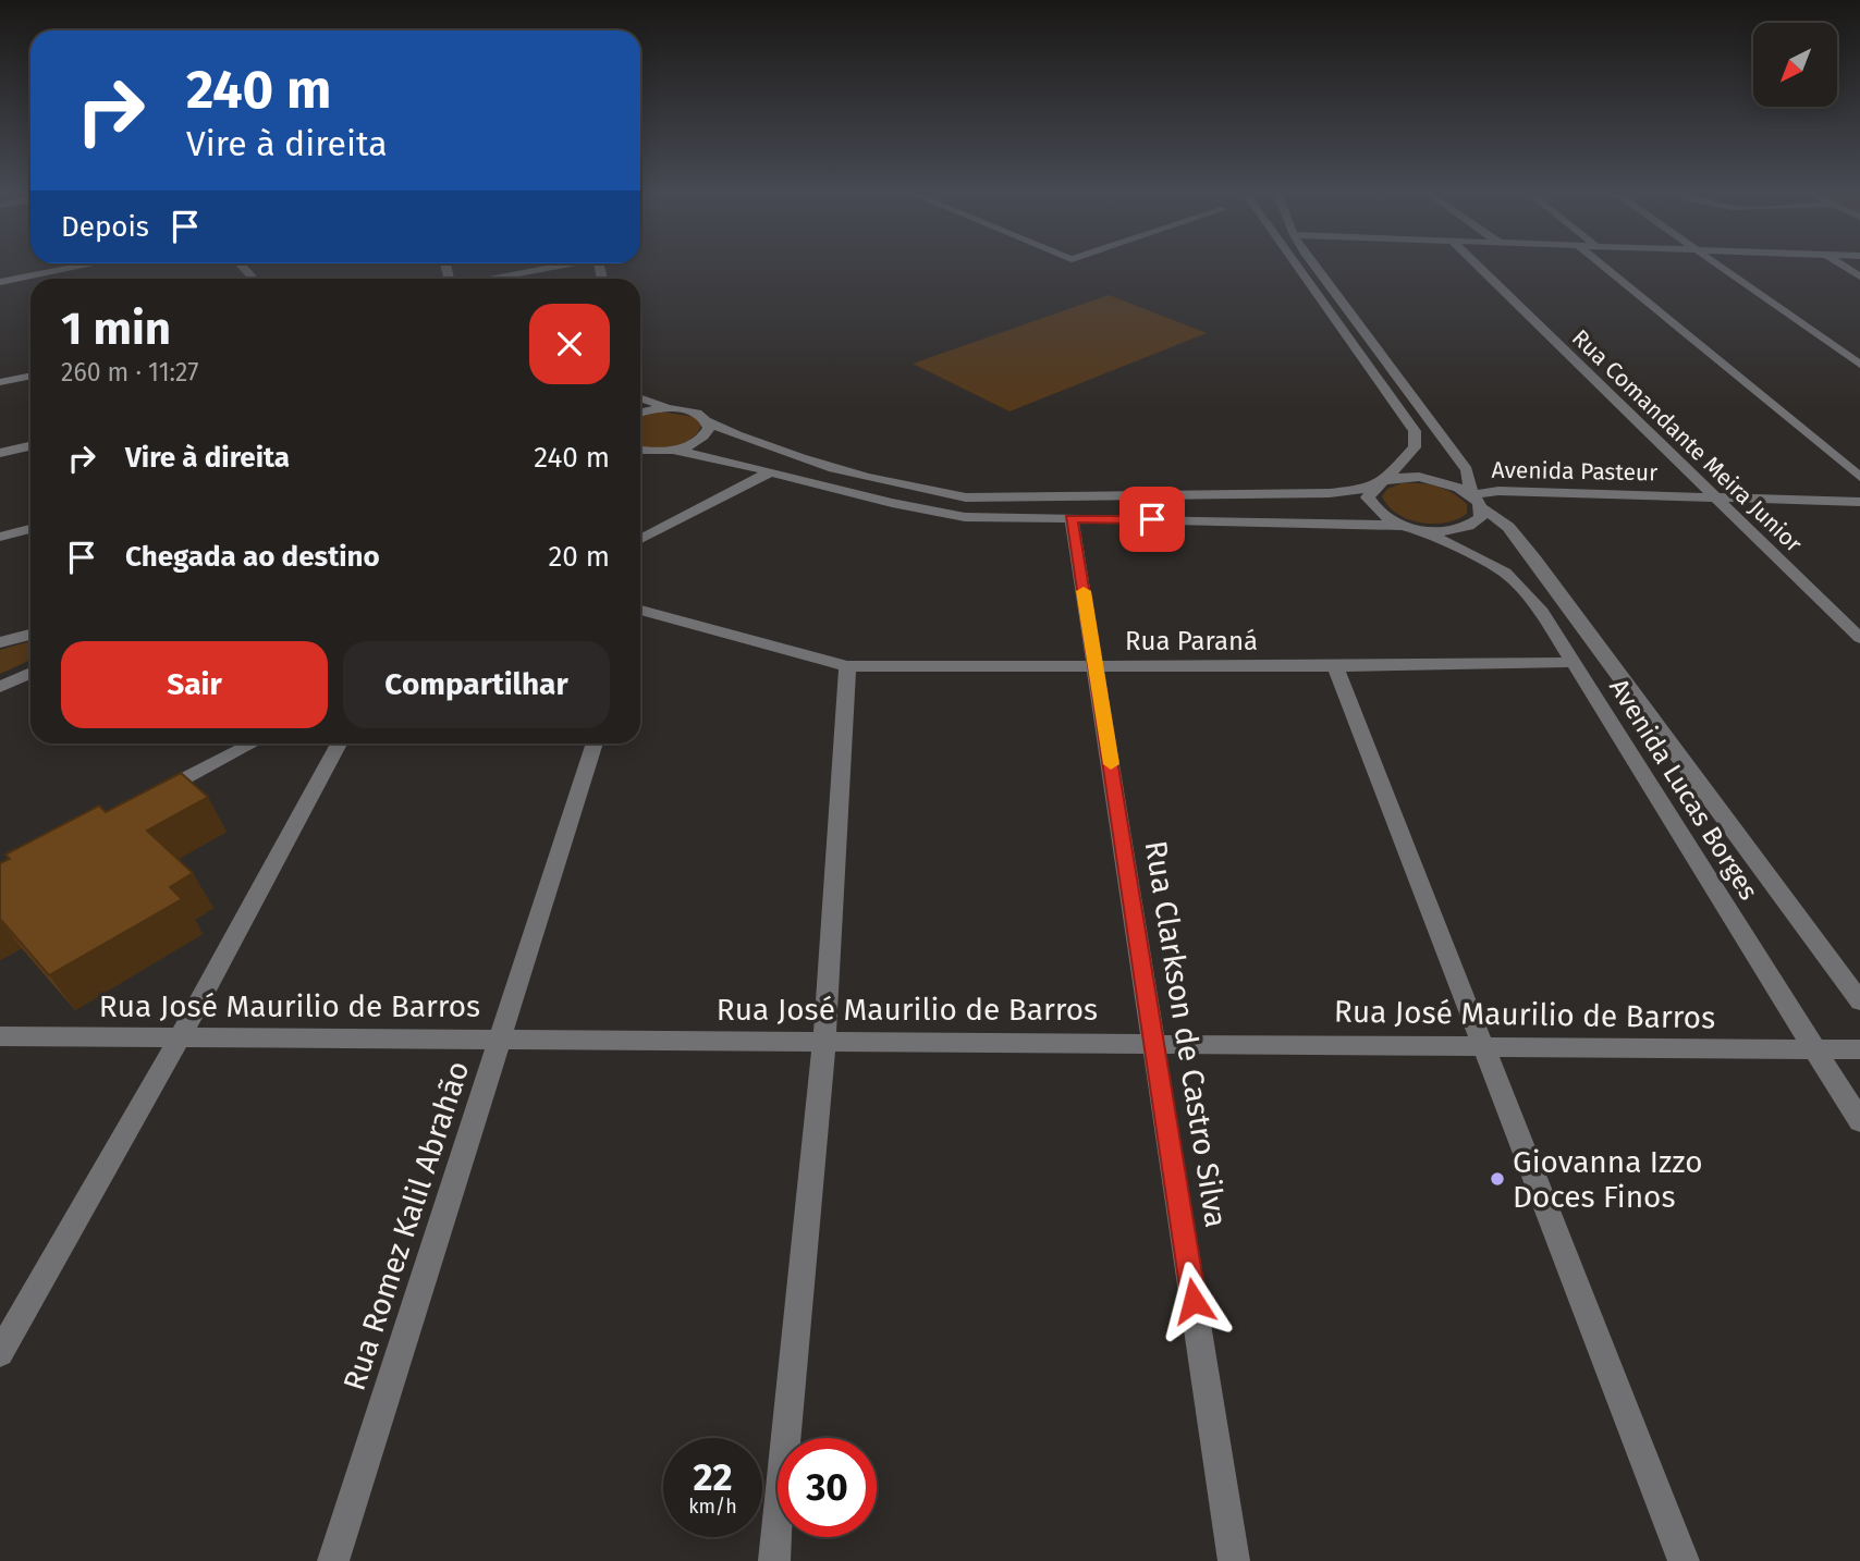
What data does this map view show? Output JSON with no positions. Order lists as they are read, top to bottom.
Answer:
{
  "streets": {
    "street": [
      "Rua Comandante Meira Junior",
      "Avenida Pasteur",
      "Rua Paraná",
      "Avenida Lucas Borges",
      "Rua José Maurilio de Barros",
      "Rua Clarkson de Castro Silva",
      "Rua Romez Kalil Abrahão"
    ]
  },
  "crossings": [
    ["Rua Comandante Meira Junior", "Avenida Pasteur"],
    ["Avenida Pasteur", "Avenida Lucas Borges"],
    ["Rua Paraná", "Avenida Lucas Borges"],
    ["Rua Paraná", "Rua Clarkson de Castro Silva"],
    ["Avenida Lucas Borges", "Rua José Maurilio de Barros"],
    ["Rua José Maurilio de Barros", "Rua Clarkson de Castro Silva"],
    ["Rua José Maurilio de Barros", "Rua Romez Kalil Abrahão"]
  ],
  "places": ["Giovanna Izzo Doces Finos"],
  "north": "bottom left",
  "page": {
    "turn": ["240 m", "Vire à direita"],
    "then": "Depois",
    "heading": ["1 min", "260 m · 11:27"],
    "list": [
      {
        "name": "Vire à direita",
        "value": "240 m"
      },
      {
        "name": "Chegada ao destino",
        "value": "20 m"
      }
    ],
    "buttons": ["Sair", "Compartilhar"],
    "speed": "22 km/h",
    "limit": "30"
  }
}
